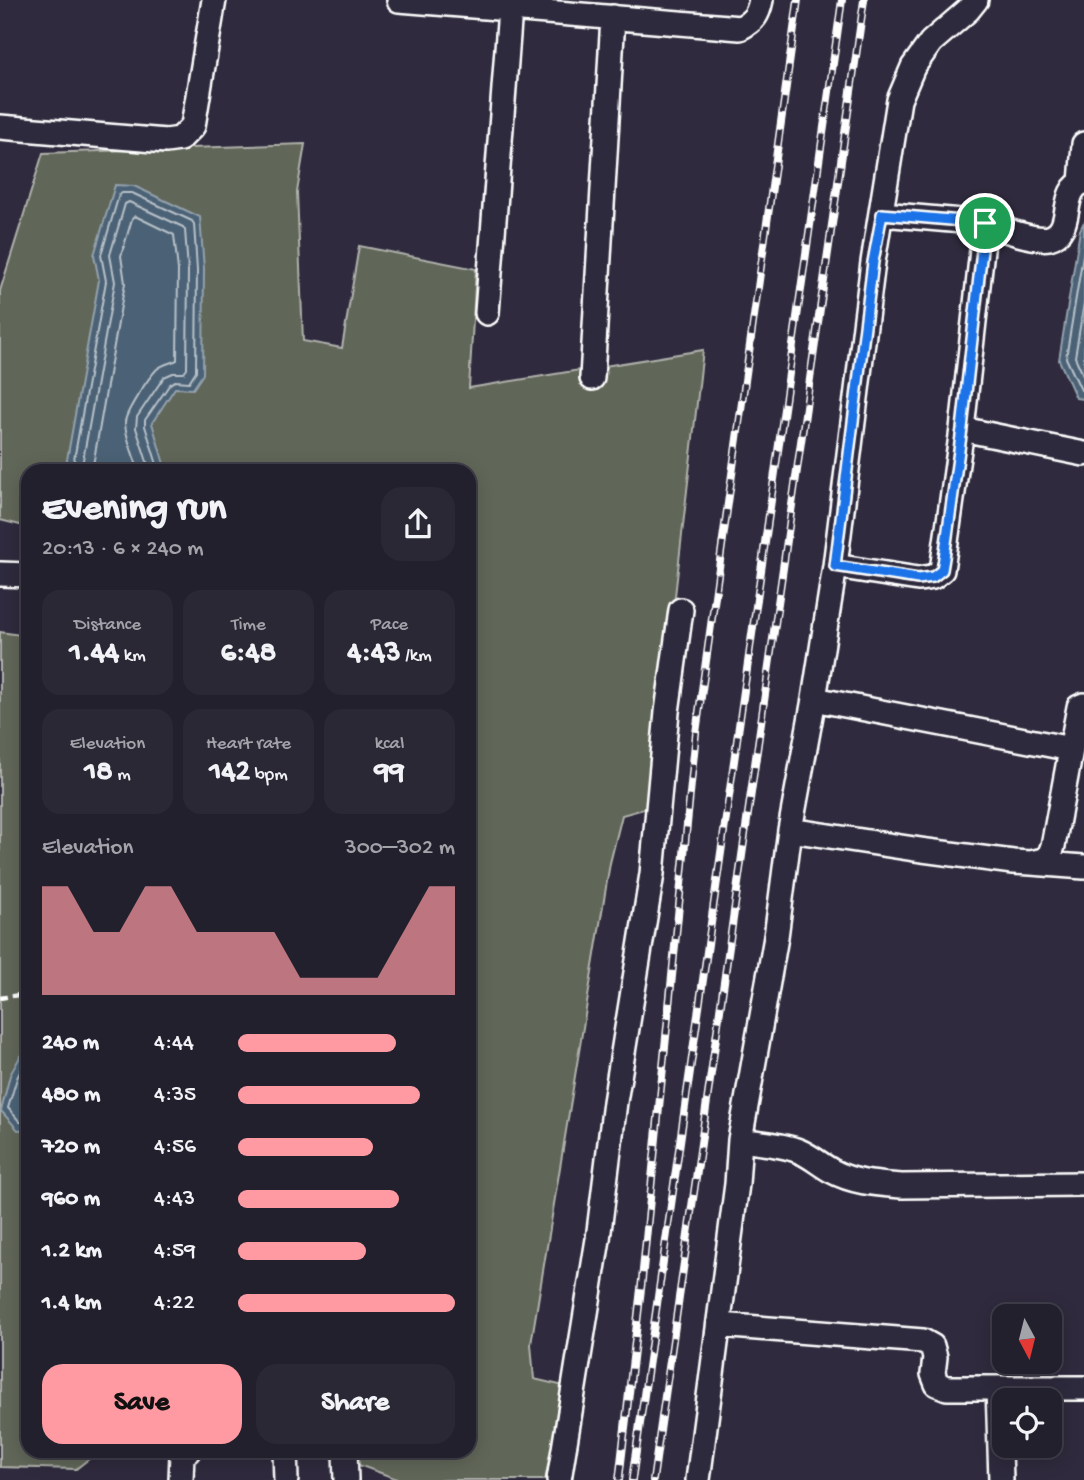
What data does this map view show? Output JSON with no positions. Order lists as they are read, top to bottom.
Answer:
{
  "north": "bottom",
  "page": {
    "heading": ["Evening run", "20:13 · 6 × 240 m"],
    "stats": [
      ["Distance", "1.44 km"],
      ["Time", "6:48"],
      ["Pace", "4:43 /km"],
      ["Elevation", "18 m"],
      ["Heart rate", "142 bpm"],
      ["kcal", "99"]
    ],
    "chart": ["Elevation", "300–302 m"],
    "list": [
      {
        "name": "240 m",
        "note": "4:44"
      },
      {
        "name": "480 m",
        "note": "4:35"
      },
      {
        "name": "720 m",
        "note": "4:56"
      },
      {
        "name": "960 m",
        "note": "4:43"
      },
      {
        "name": "1.2 km",
        "note": "4:59"
      },
      {
        "name": "1.4 km",
        "note": "4:22"
      }
    ],
    "buttons": ["Save", "Share"]
  }
}
